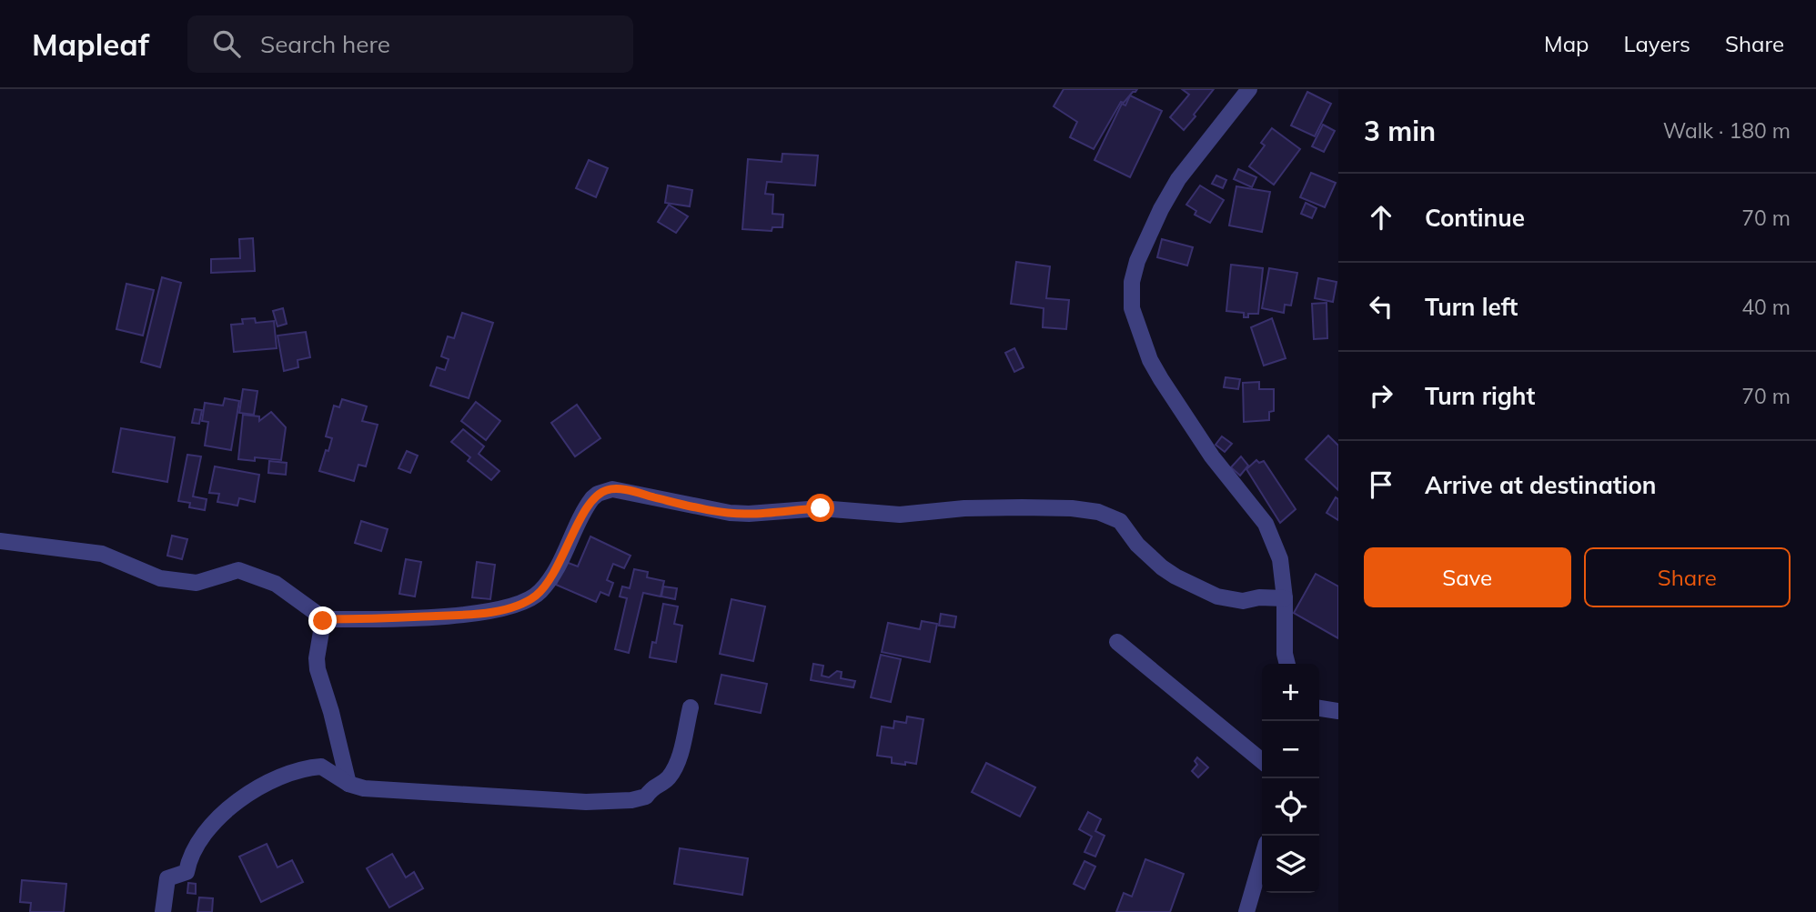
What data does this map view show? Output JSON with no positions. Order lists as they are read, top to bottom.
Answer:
{
  "page": {
    "header": "Mapleaf",
    "search": "Search here",
    "nav": ["Map", "Layers", "Share"],
    "heading": ["3 min", "Walk · 180 m"],
    "list": [
      ["Continue", "70 m"],
      ["Turn left", "40 m"],
      ["Turn right", "70 m"],
      "Arrive at destination"
    ],
    "buttons": ["Save", "Share"],
    "map_buttons": ["+", "−"]
  }
}
